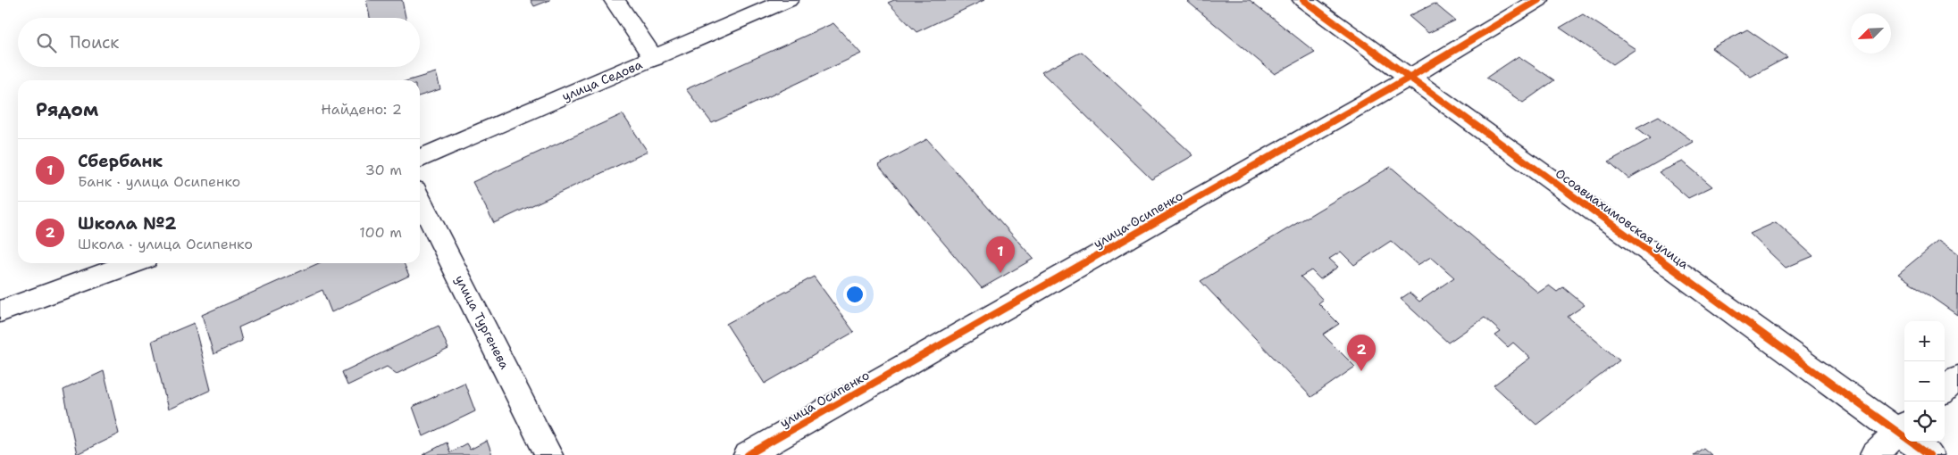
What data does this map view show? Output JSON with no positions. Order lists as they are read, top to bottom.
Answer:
{
  "streets": {
    "street": [
      "улица Седова",
      "Осоавиахимовская улица",
      "улица Осипенко",
      "улица Тургенева"
    ]
  },
  "crossings": [
    ["Осоавиахимовская улица", "улица Осипенко"]
  ],
  "north": "bottom left",
  "page": {
    "search": "Поиск",
    "heading": ["Рядом", "Найдено: 2"],
    "list": [
      {
        "mark": "1",
        "name": "Сбербанк",
        "note": "Банк · улица Осипенко",
        "value": "30 m"
      },
      {
        "mark": "2",
        "name": "Школа №2",
        "note": "Школа · улица Осипенко",
        "value": "100 m"
      }
    ],
    "pins": ["1", "2"],
    "map_buttons": ["+", "−"]
  }
}
